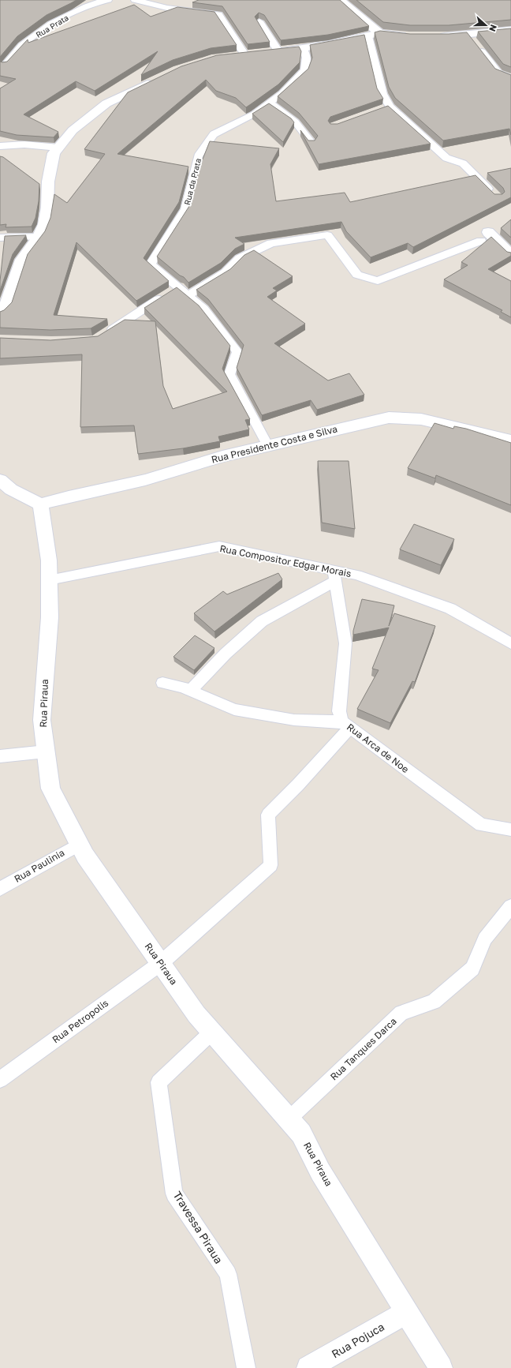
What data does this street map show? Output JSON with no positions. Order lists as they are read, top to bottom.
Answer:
{
  "streets": {
    "street": ["Rua Presidente Costa e Silva", "Rua Piraua", "Rua Pojuca"],
    "lane": [
      "Rua Prata",
      "Rua da Prata",
      "Rua Compositor Edgar Morais",
      "Rua Arca de Noe",
      "Rua Paulinia",
      "Rua Petropolis",
      "Rua Tanques Darca",
      "Travessa Piraua"
    ]
  },
  "crossings": [
    ["Rua Presidente Costa e Silva", "Rua Piraua"],
    ["Rua Compositor Edgar Morais", "Rua Piraua"],
    ["Rua Compositor Edgar Morais", "Rua Arca de Noe"],
    ["Rua Piraua", "Rua Paulinia"],
    ["Rua Piraua", "Rua Petropolis"],
    ["Rua Piraua", "Travessa Piraua"],
    ["Rua Piraua", "Rua Pojuca"],
    ["Rua Arca de Noe", "Rua Petropolis"]
  ],
  "north": "right"
}
